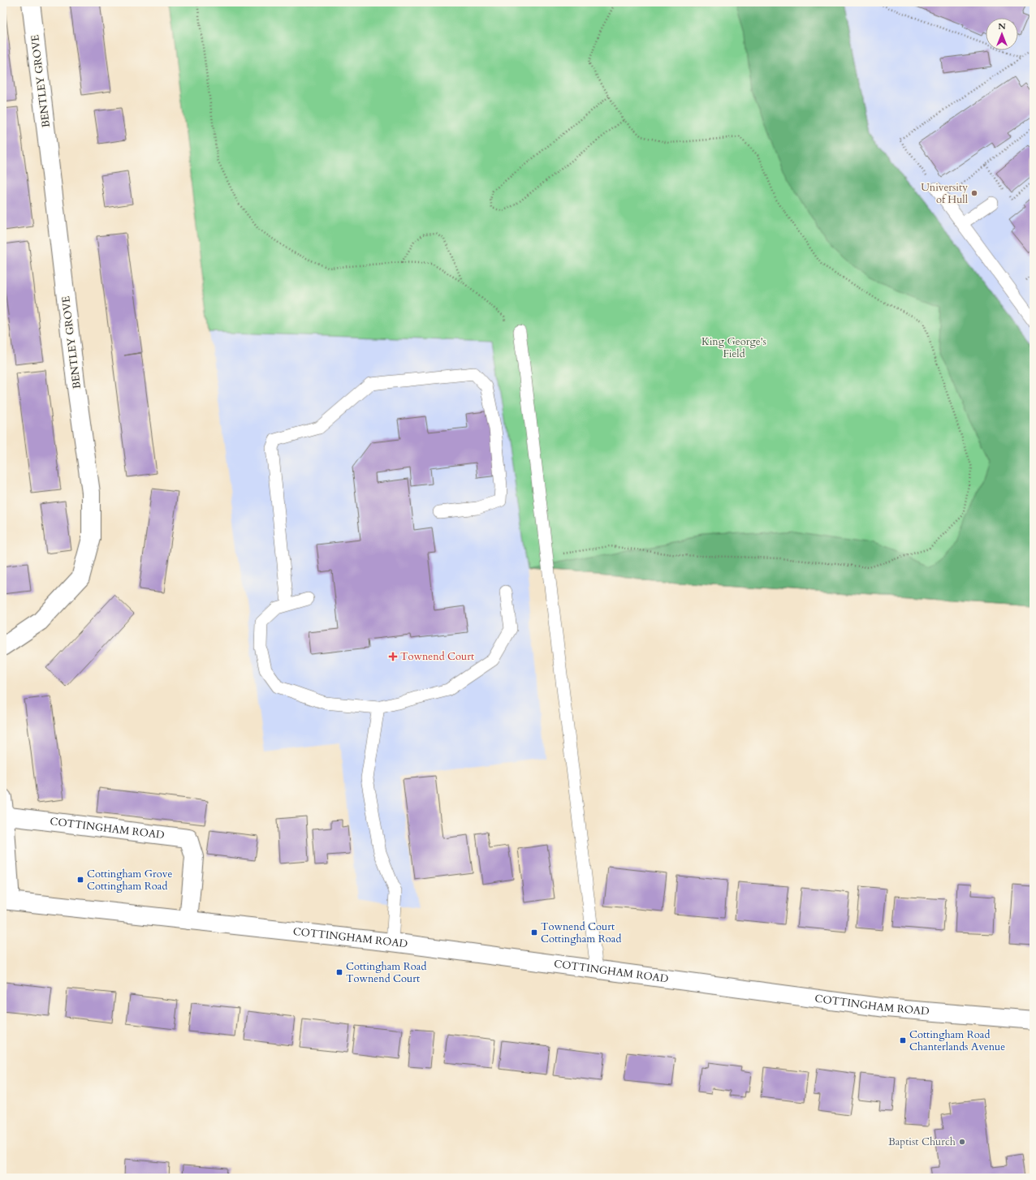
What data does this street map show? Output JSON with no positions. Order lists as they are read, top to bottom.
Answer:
{
  "streets": {
    "street": ["BENTLEY GROVE", "COTTINGHAM ROAD"]
  },
  "parks": ["King George's Field"],
  "places": {
    "other": ["University of Hull", "Baptist Church"],
    "health": ["Townend Court"],
    "transit": [
      "Cottingham Grove Cottingham Road",
      "Townend Court Cottingham Road",
      "Cottingham Road Townend Court",
      "Cottingham Road Chanterlands Avenue"
    ]
  },
  "north": "top"
}
